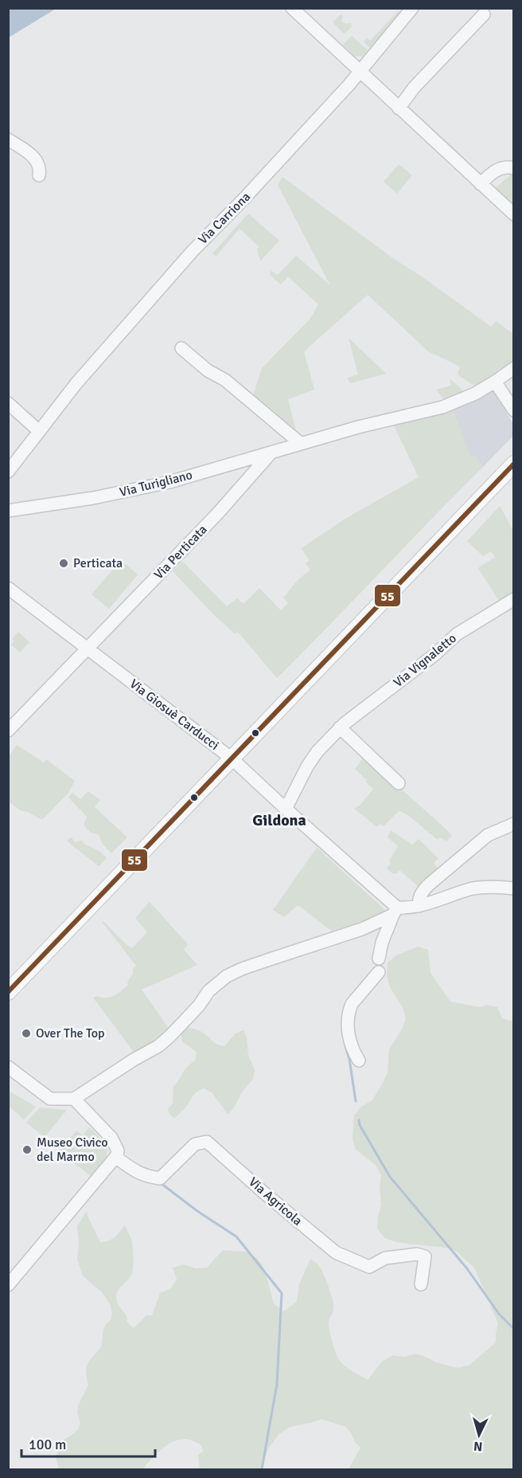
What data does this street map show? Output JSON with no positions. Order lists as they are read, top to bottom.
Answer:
{
  "streets": {
    "street": [
      "Via Carriona",
      "Via Turigliano",
      "Via Perticata",
      "Via Vignaletto",
      "Via Giosuè Carducci",
      "Via Agricola"
    ]
  },
  "crossings": [
    ["Via Turigliano", "Via Perticata"],
    ["Via Perticata", "Via Giosuè Carducci"],
    ["Via Vignaletto", "Via Giosuè Carducci"]
  ],
  "districts": ["Gildona"],
  "places": ["Perticata", "Over The Top", "Museo Civico del Marmo"],
  "lines": ["transit line 55"],
  "scale_bar": "100 m",
  "north": "bottom"
}
